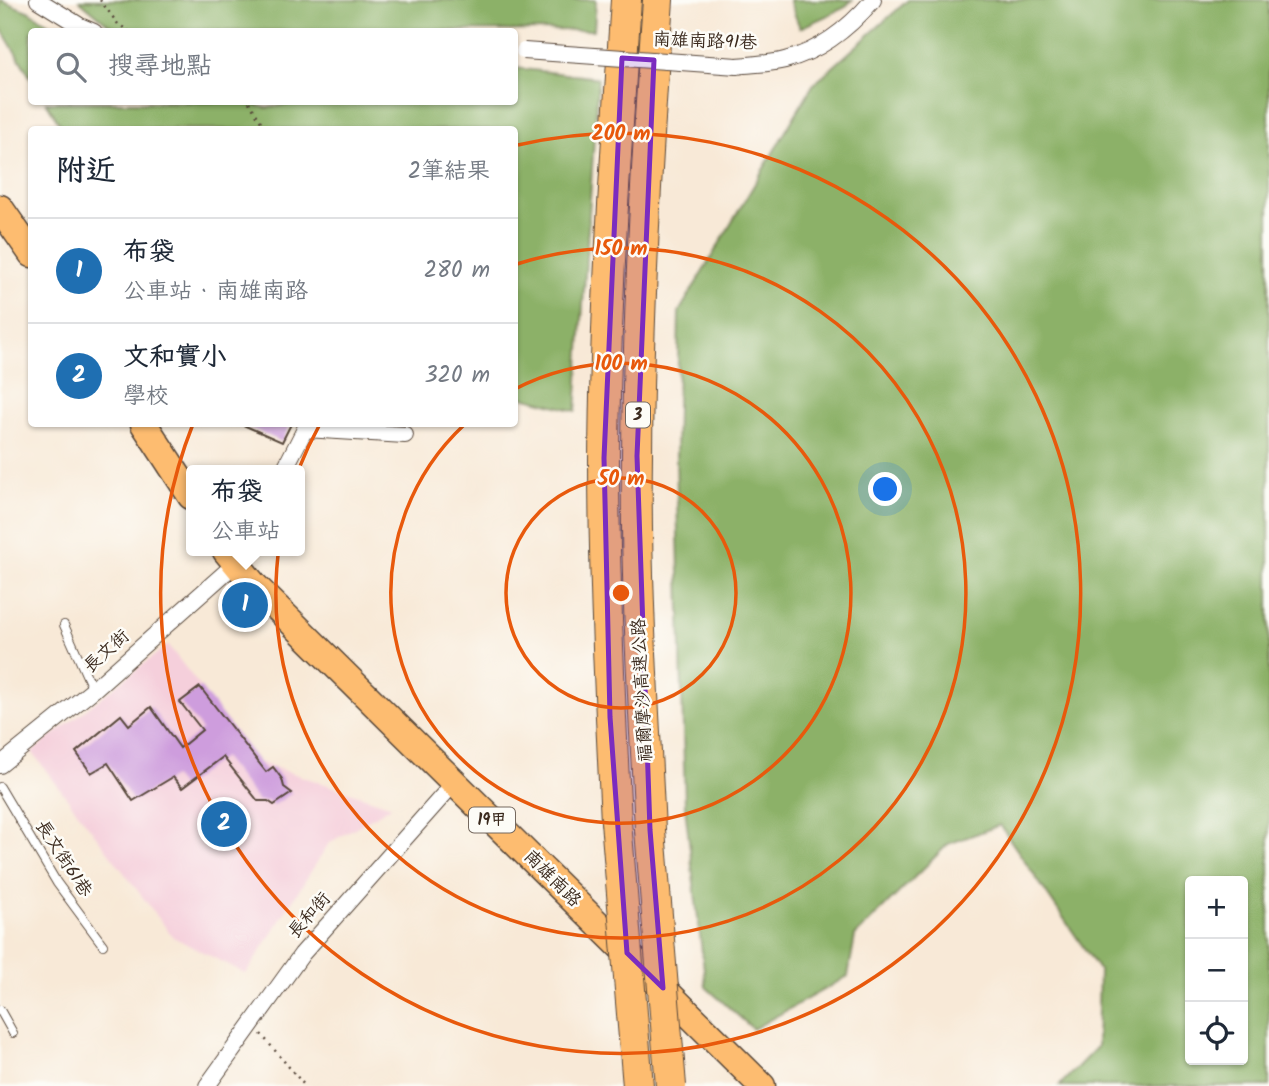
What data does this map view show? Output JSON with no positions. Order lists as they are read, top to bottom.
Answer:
{
  "streets": {
    "highway": ["3", "福爾摩沙高速公路"],
    "main road": ["19甲", "南雄南路"],
    "street": ["南雄南路91巷", "長文街", "長和街"],
    "lane": ["長文街61巷"]
  },
  "crossings": [
    ["南雄南路", "長和街"]
  ],
  "page": {
    "search": "搜尋地點",
    "heading": ["附近", "2筆結果"],
    "list": [
      {
        "mark": "1",
        "name": "布袋",
        "note": "公車站 · 南雄南路",
        "value": "280 m"
      },
      {
        "mark": "2",
        "name": "文和實小",
        "note": "學校",
        "value": "320 m"
      }
    ],
    "popup": ["布袋", "公車站"],
    "pins": ["1", "2"],
    "map_buttons": ["+", "−"]
  },
  "rings": [
    "200 m",
    "150 m",
    "100 m",
    "50 m"
  ]
}
